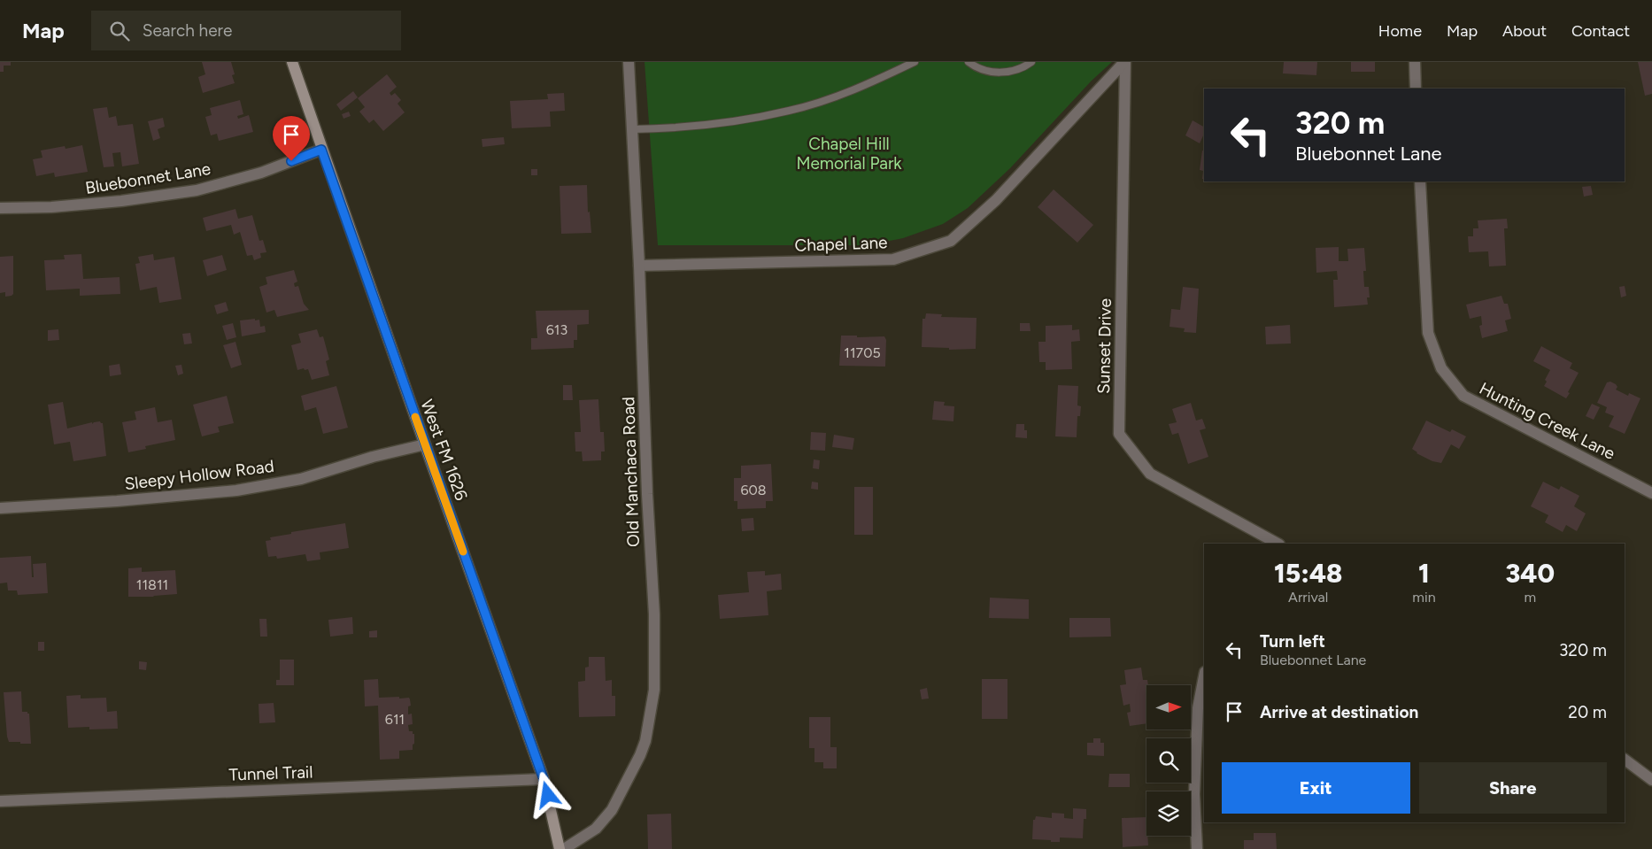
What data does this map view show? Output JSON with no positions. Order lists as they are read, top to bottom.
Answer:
{
  "streets": {
    "main road": ["West FM 1626"],
    "street": [
      "Bluebonnet Lane",
      "Chapel Lane",
      "Sunset Drive",
      "Hunting Creek Lane",
      "Old Manchaca Road",
      "Sleepy Hollow Road",
      "Tunnel Trail"
    ]
  },
  "crossings": [
    ["Bluebonnet Lane", "West FM 1626"],
    ["Chapel Lane", "Sunset Drive"],
    ["Chapel Lane", "Old Manchaca Road"],
    ["West FM 1626", "Sleepy Hollow Road"],
    ["West FM 1626", "Tunnel Trail"]
  ],
  "parks": ["Chapel Hill Memorial Park"],
  "house_numbers": [
    "613",
    "11705",
    "608",
    "11811",
    "611"
  ],
  "north": "right",
  "page": {
    "header": "Map",
    "search": "Search here",
    "nav": [
      "Home",
      "Map",
      "About",
      "Contact"
    ],
    "turn": ["320 m", "Bluebonnet Lane"],
    "eta": [
      "15:48",
      "Arrival",
      "1",
      "min",
      "340",
      "m"
    ],
    "list": [
      {
        "name": "Turn left",
        "note": "Bluebonnet Lane",
        "value": "320 m"
      },
      {
        "name": "Arrive at destination",
        "value": "20 m"
      }
    ],
    "buttons": ["Exit", "Share"]
  }
}
